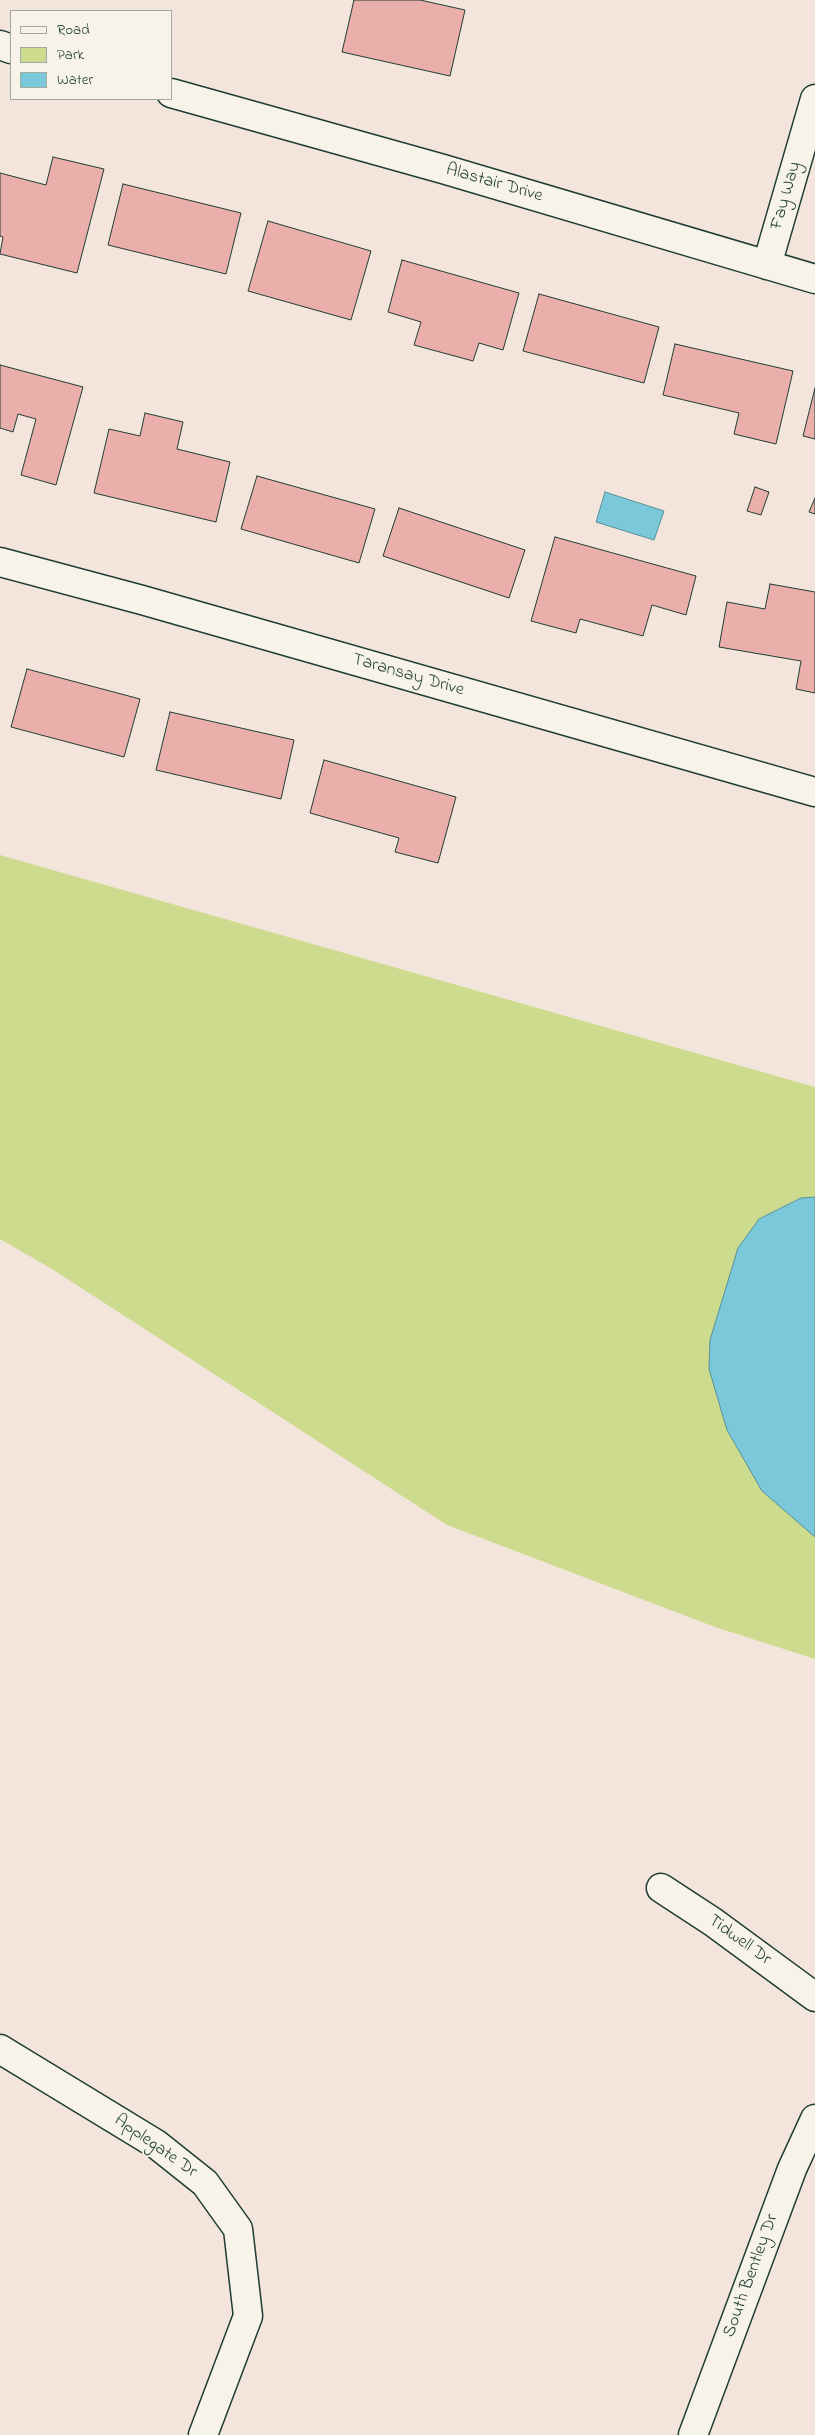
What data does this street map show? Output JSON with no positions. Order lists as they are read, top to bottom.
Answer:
{
  "streets": {
    "street": [
      "Alastair Drive",
      "Fay Way",
      "Taransay Drive",
      "Tidwell Dr",
      "Applegate Dr",
      "South Bentley Dr"
    ]
  },
  "crossings": [
    ["Alastair Drive", "Fay Way"]
  ],
  "legend": ["Road", "Park", "Water"]
}
